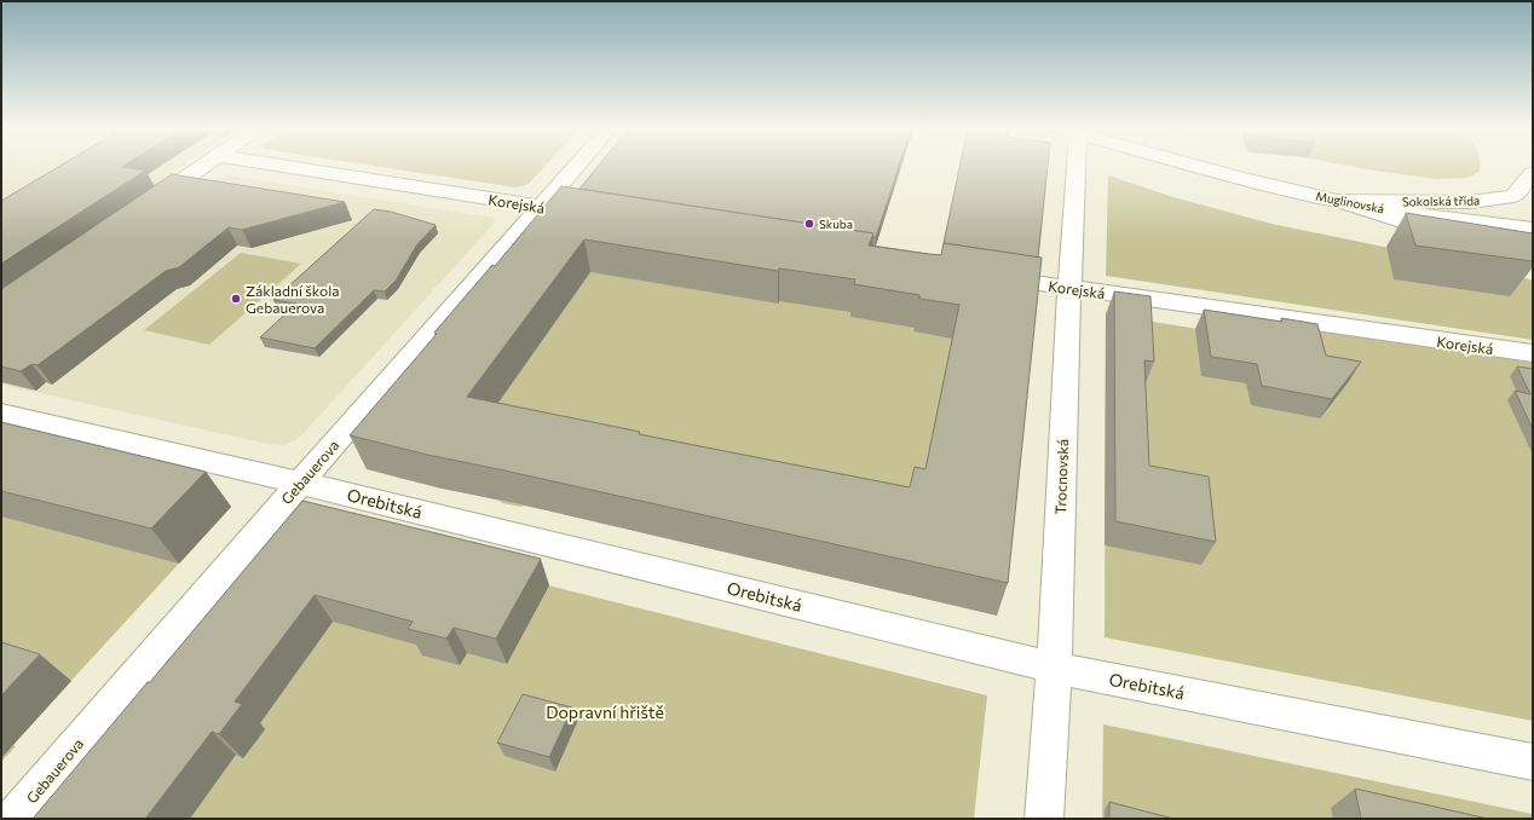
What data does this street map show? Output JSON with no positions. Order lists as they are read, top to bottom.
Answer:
{
  "streets": {
    "street": [
      "Sokolská třída",
      "Muglinovská",
      "Korejská",
      "Gebauerova",
      "Trocnovská",
      "Orebitská"
    ]
  },
  "crossings": [
    ["Sokolská třída", "Muglinovská"],
    ["Korejská", "Gebauerova"],
    ["Korejská", "Trocnovská"],
    ["Gebauerova", "Orebitská"],
    ["Trocnovská", "Orebitská"]
  ],
  "parks": ["Dopravní hřiště"],
  "places": ["Skuba", "Základní škola Gebauerova"]
}
